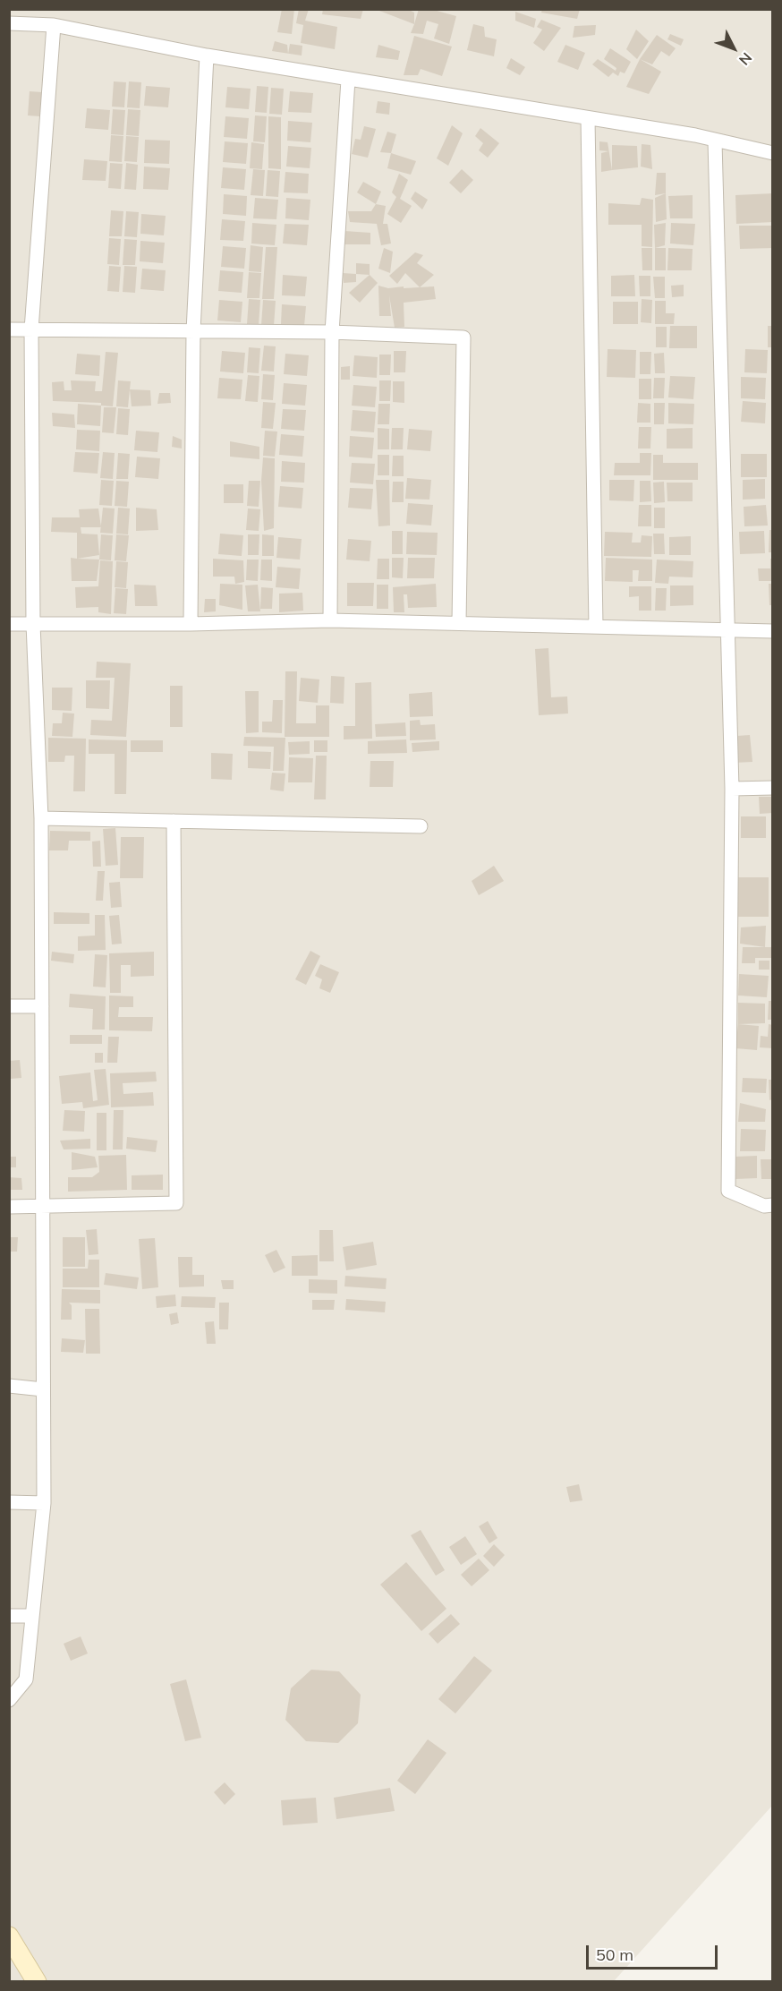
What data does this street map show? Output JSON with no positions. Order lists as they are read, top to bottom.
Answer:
{
  "scale_bar": "50 m",
  "north": "bottom right"
}
